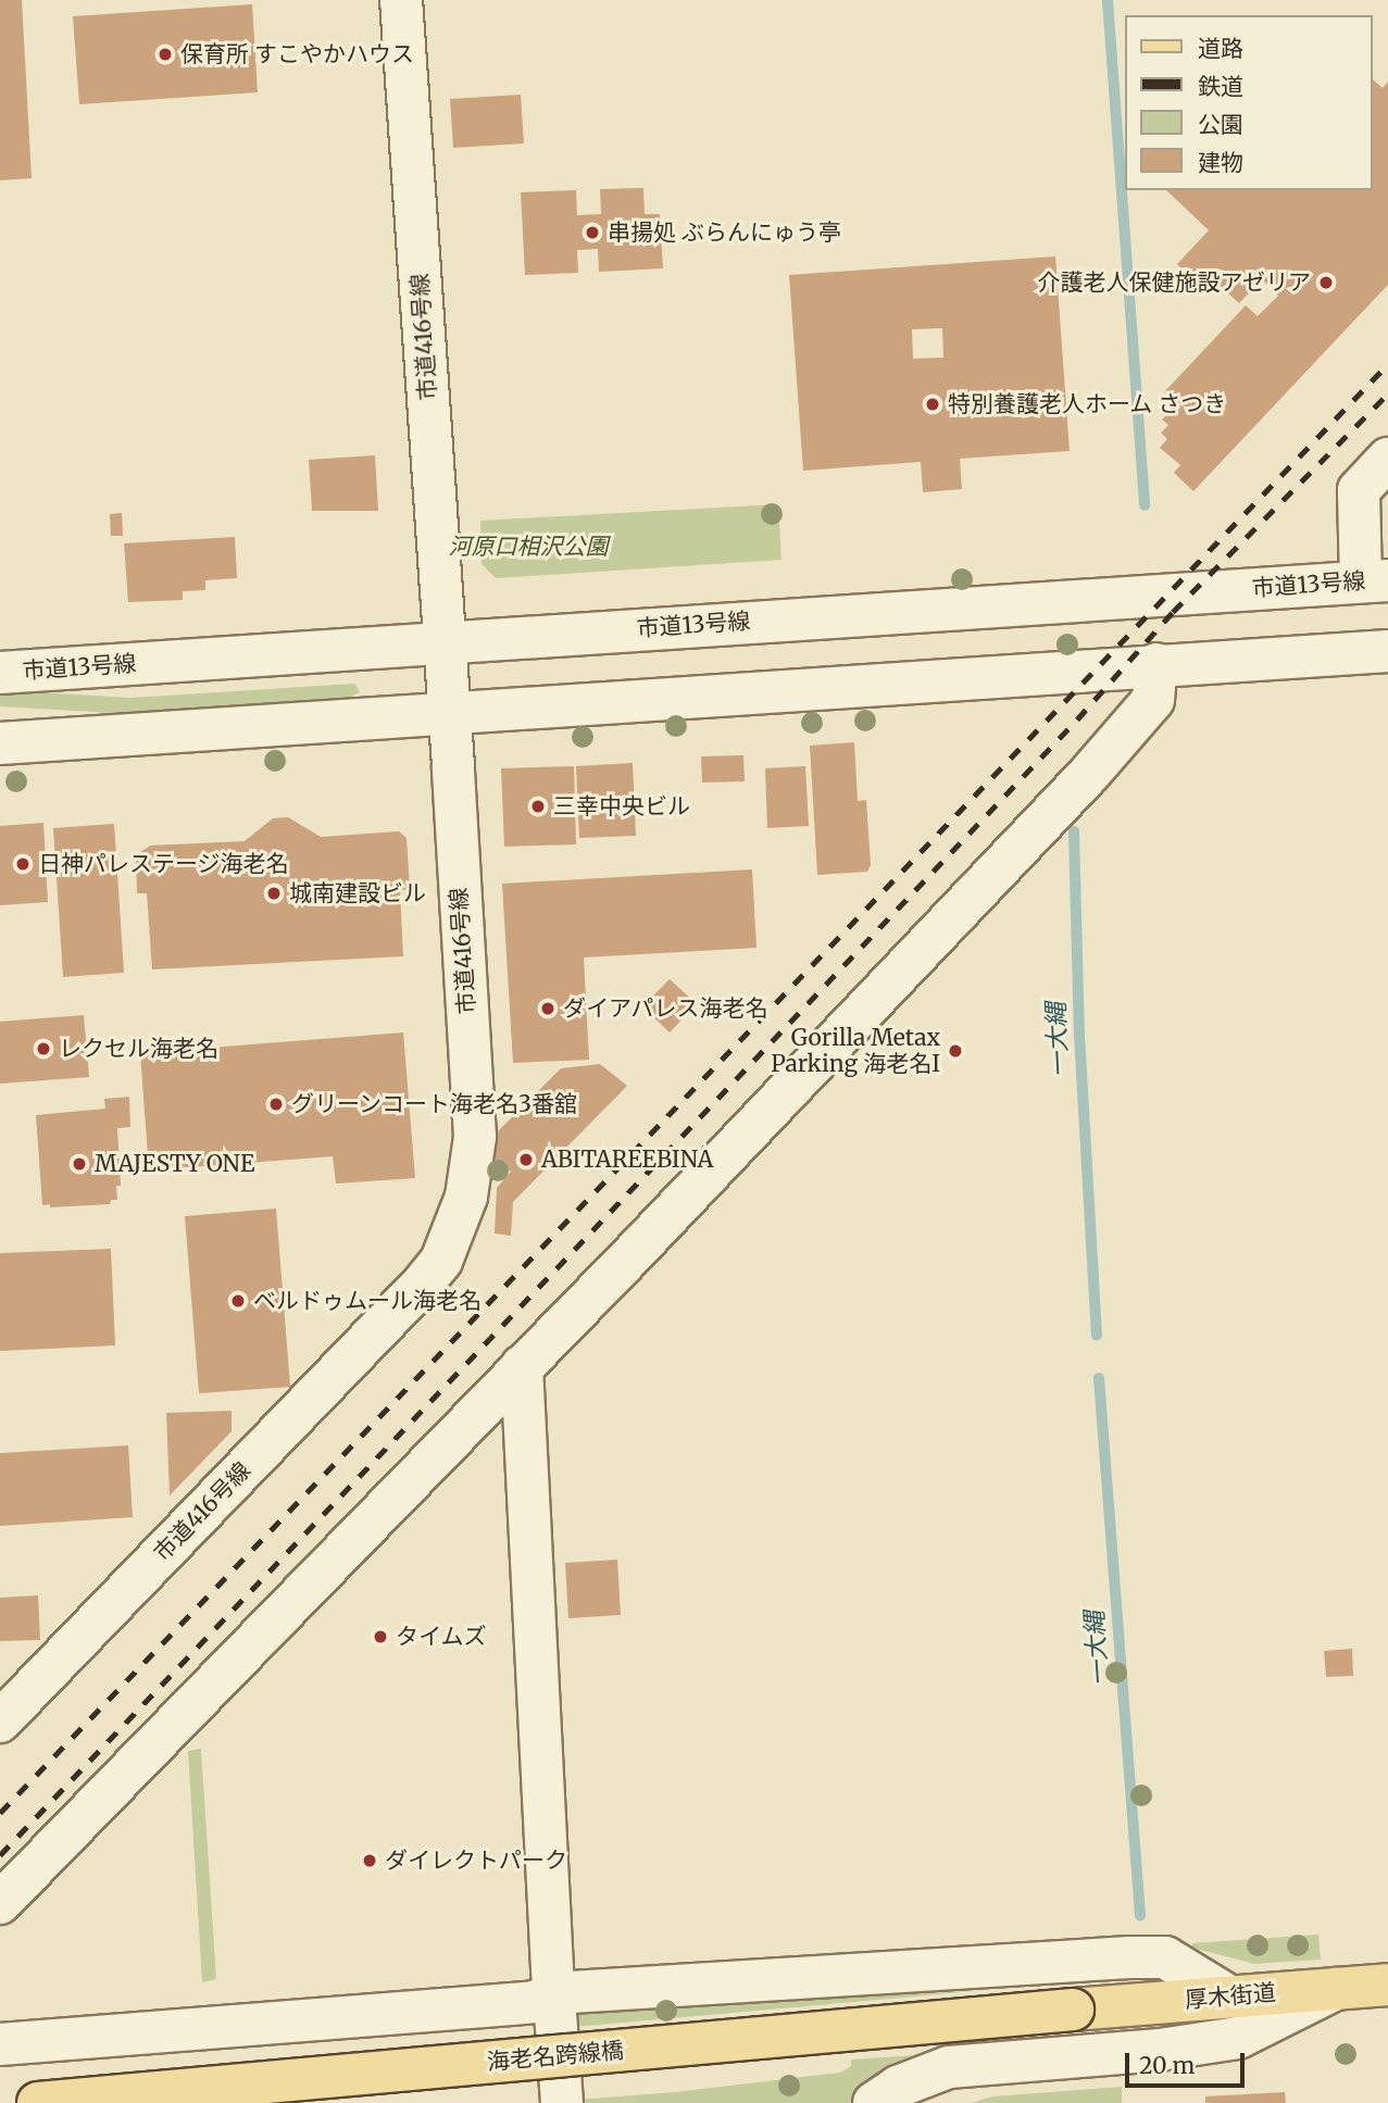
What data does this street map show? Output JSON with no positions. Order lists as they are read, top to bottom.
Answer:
{
  "streets": {
    "main road": ["厚木街道", "海老名跨線橋"],
    "street": ["市道416号線", "市道13号線"]
  },
  "crossings": [
    ["市道416号線", "市道13号線"],
    ["厚木街道", "海老名跨線橋"]
  ],
  "water": ["一大縄"],
  "parks": ["河原口相沢公園"],
  "places": [
    "保育所 すこやかハウス",
    "串揚処 ぶらんにゅう亭",
    "介護老人保健施設アゼリア",
    "特別養護老人ホーム さつき",
    "三幸中央ビル",
    "日神パレステージ海老名",
    "城南建設ビル",
    "ダイアパレス海老名",
    "レクセル海老名",
    "Gorilla Metax Parking 海老名I",
    "グリーンコート海老名3番舘",
    "ABITAREEBINA",
    "MAJESTY ONE",
    "ベルドゥムール海老名",
    "タイムズ",
    "ダイレクトパーク"
  ],
  "legend": [
    "道路",
    "鉄道",
    "公園",
    "建物"
  ],
  "scale_bar": "20 m"
}
